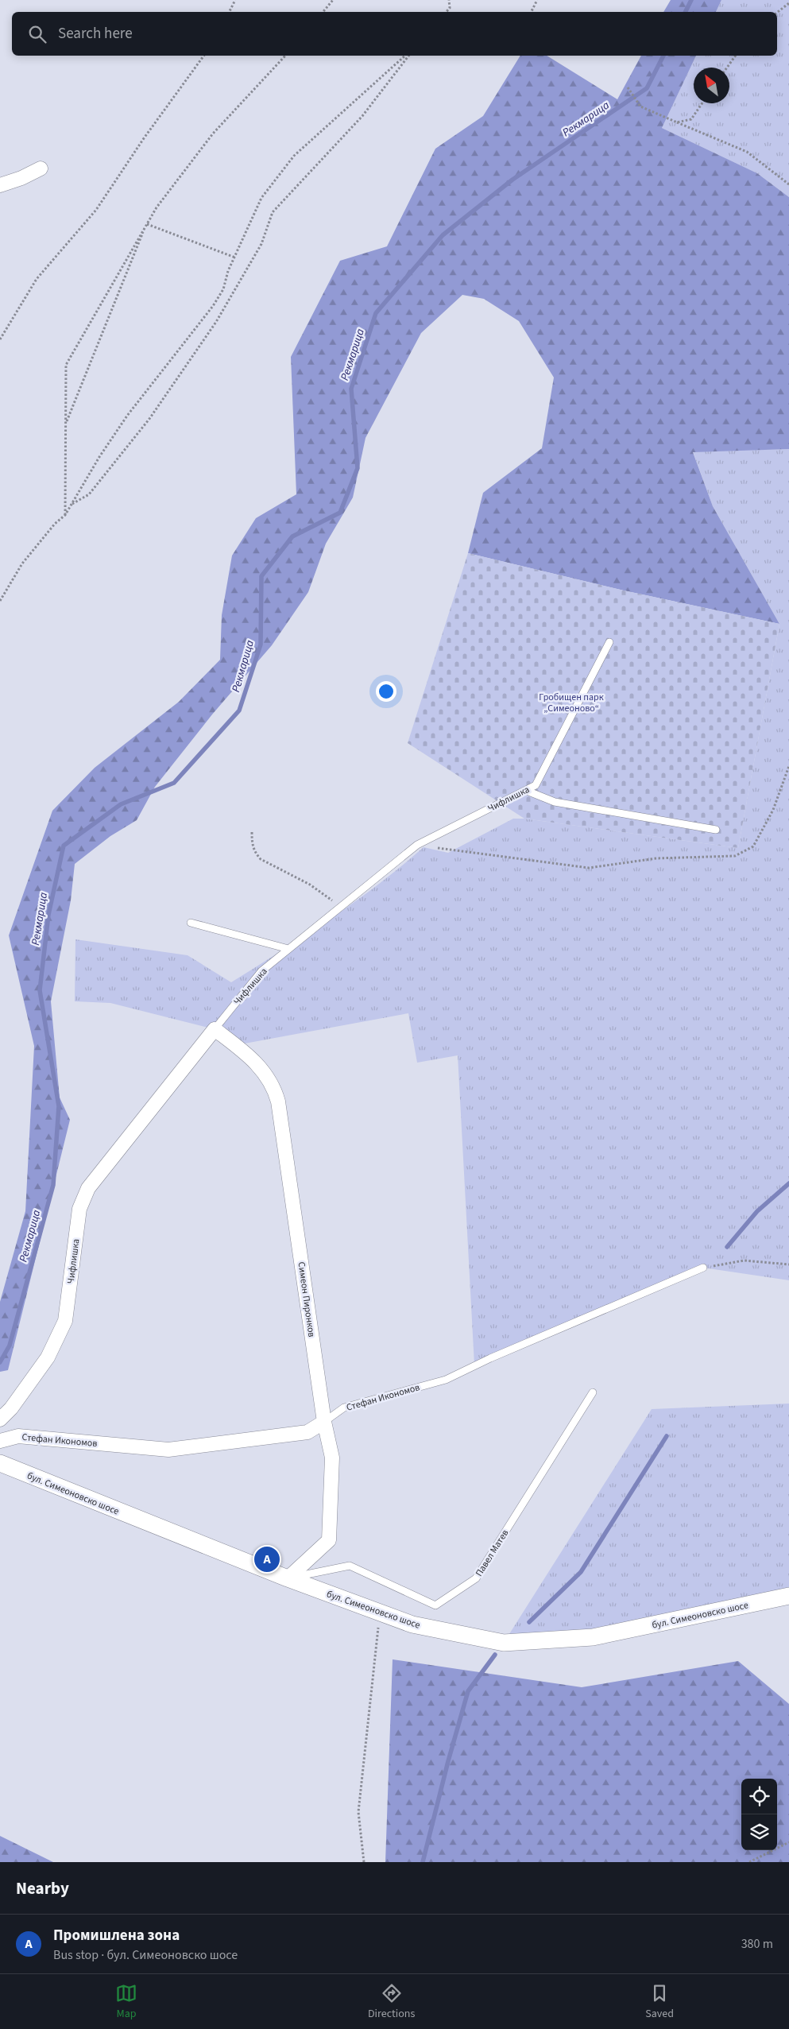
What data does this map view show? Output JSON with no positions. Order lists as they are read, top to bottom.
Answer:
{
  "streets": {
    "street": [
      "Чифлишка",
      "Симеон Пиронков",
      "Стефан Икономов",
      "бул. Симеоновско шосе"
    ],
    "lane": ["Павел Матев"]
  },
  "crossings": [
    ["Чифлишка", "Симеон Пиронков"],
    ["Симеон Пиронков", "Стефан Икономов"],
    ["Симеон Пиронков", "бул. Симеоновско шосе"],
    ["Симеон Пиронков", "Павел Матев"],
    ["бул. Симеоновско шосе", "Павел Матев"]
  ],
  "water": ["Рекмарица"],
  "parks": ["Гробищен парк „Симеоново“"],
  "north": "top left",
  "page": {
    "search": "Search here",
    "pins": "A",
    "heading": "Nearby",
    "list": [
      {
        "mark": "A",
        "name": "Промишлена зона",
        "note": "Bus stop · бул. Симеоновско шосе",
        "value": "380 m"
      }
    ],
    "nav": ["Map", "Directions", "Saved"]
  }
}
